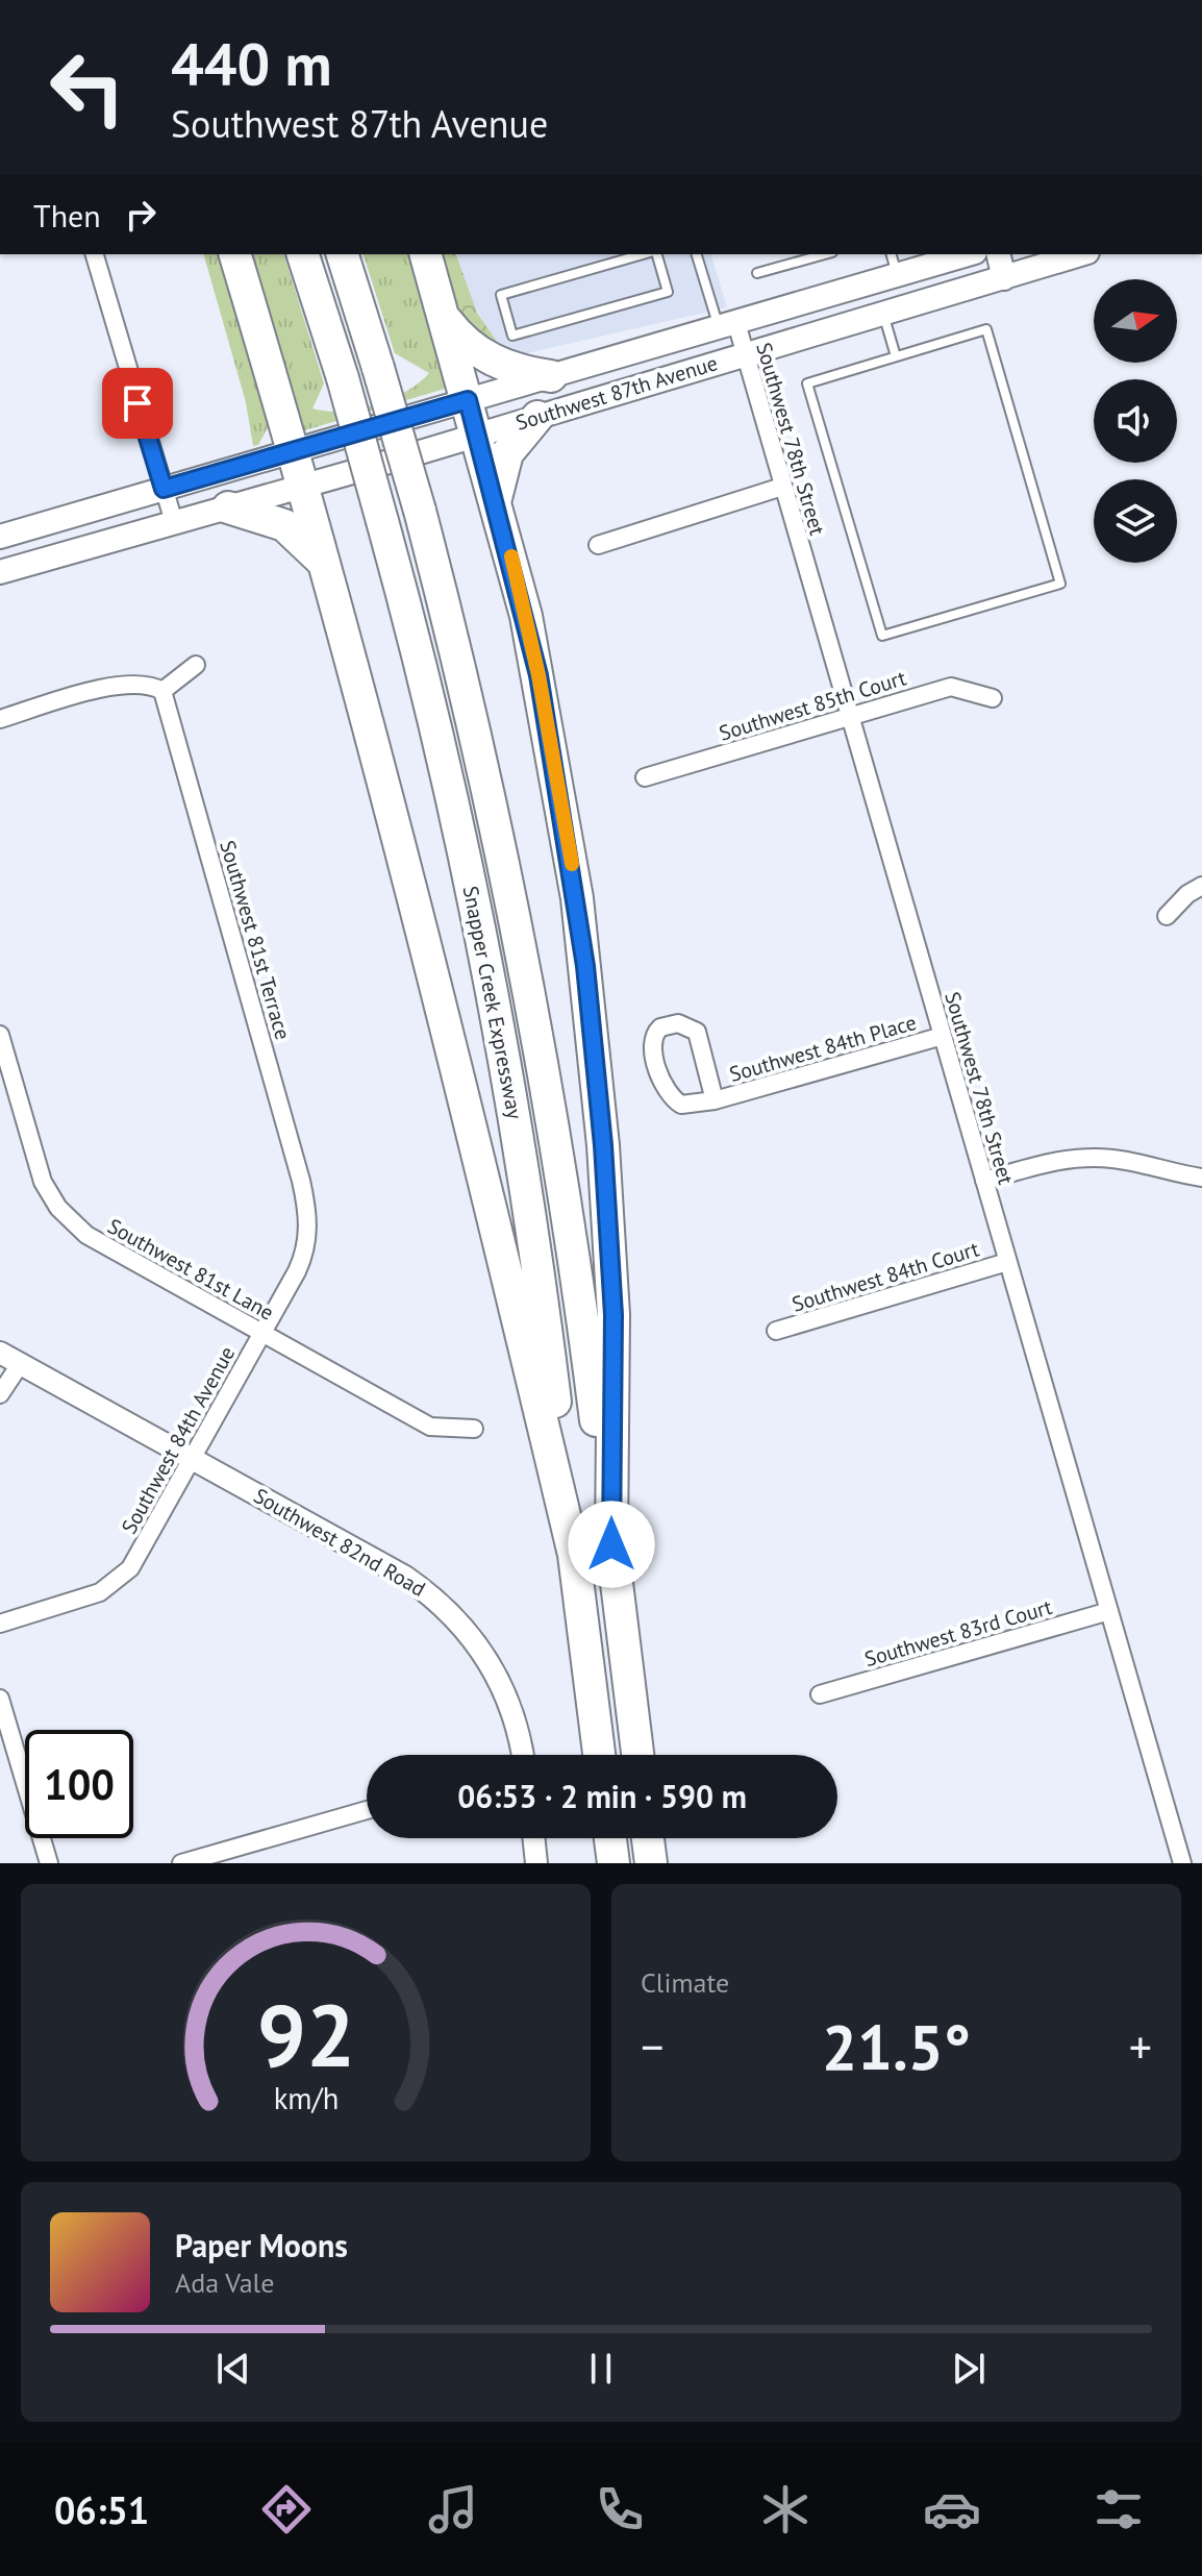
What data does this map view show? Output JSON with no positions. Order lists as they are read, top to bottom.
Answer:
{
  "streets": {
    "highway": ["Snapper Creek Expressway"],
    "main road": ["Southwest 87th Avenue"],
    "street": [
      "Southwest 78th Street",
      "Southwest 85th Court",
      "Southwest 81st Terrace",
      "Southwest 84th Place",
      "Southwest 81st Lane",
      "Southwest 84th Court",
      "Southwest 84th Avenue",
      "Southwest 82nd Road",
      "Southwest 83rd Court"
    ]
  },
  "crossings": [
    ["Southwest 87th Avenue", "Southwest 78th Street"],
    ["Southwest 78th Street", "Southwest 85th Court"],
    ["Southwest 78th Street", "Southwest 84th Place"],
    ["Southwest 78th Street", "Southwest 84th Court"],
    ["Southwest 78th Street", "Southwest 83rd Court"],
    ["Southwest 81st Terrace", "Southwest 84th Avenue"],
    ["Southwest 81st Lane", "Southwest 84th Avenue"],
    ["Southwest 84th Avenue", "Southwest 82nd Road"]
  ],
  "north": "right",
  "page": {
    "turn": ["440 m", "Southwest 87th Avenue"],
    "then": "Then",
    "limit": "100",
    "trip": "06:53 · 2 min · 590 m",
    "tile": "Climate",
    "heat": ["−", "21.5°", "+"],
    "song": ["Paper Moons", "Ada Vale"],
    "tabs": "06:51",
    "gauge": ["92", "km/h"]
  }
}
